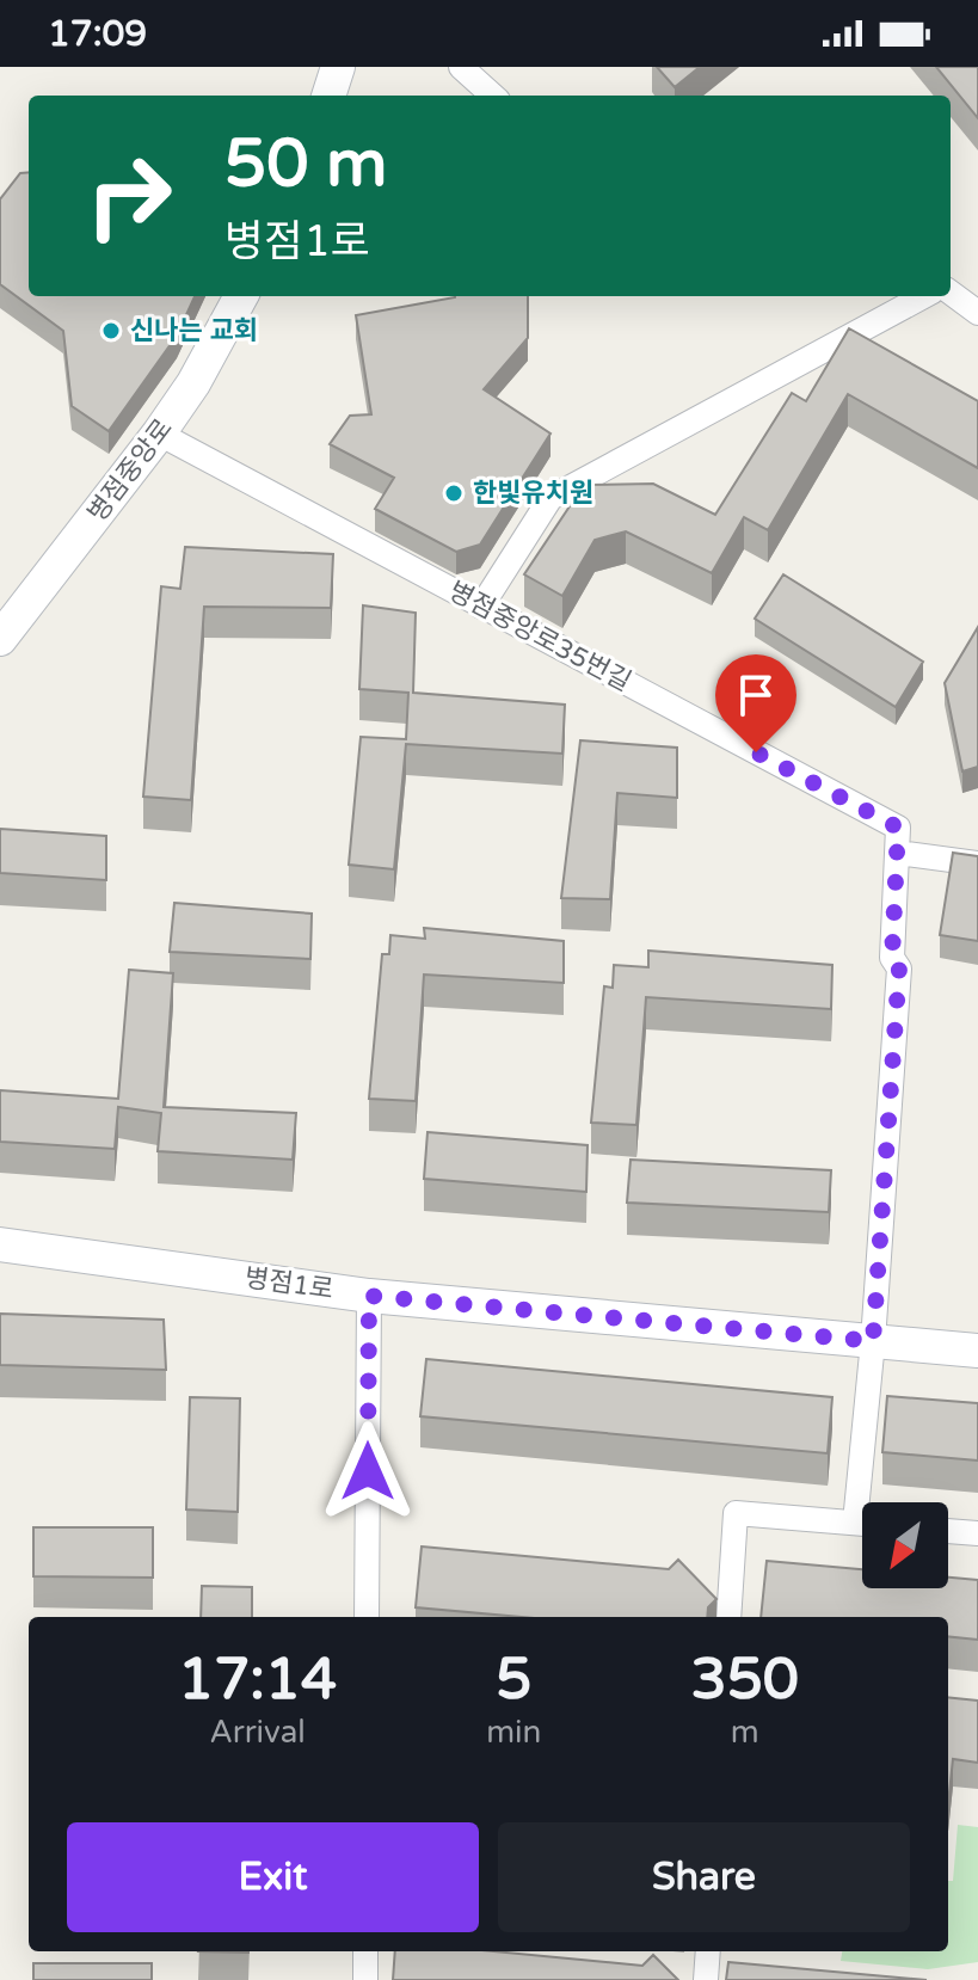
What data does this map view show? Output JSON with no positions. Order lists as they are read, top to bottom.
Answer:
{
  "streets": {
    "street": ["병점중앙로", "병점중앙로35번길", "병점1로"]
  },
  "crossings": [
    ["병점중앙로", "병점중앙로35번길"]
  ],
  "places": ["신나는 교회", "한빛유치원"],
  "north": "bottom left",
  "page": {
    "status": "17:09",
    "turn": ["50 m", "병점1로"],
    "eta": [
      "17:14",
      "Arrival",
      "5",
      "min",
      "350",
      "m"
    ],
    "buttons": ["Exit", "Share"]
  }
}
